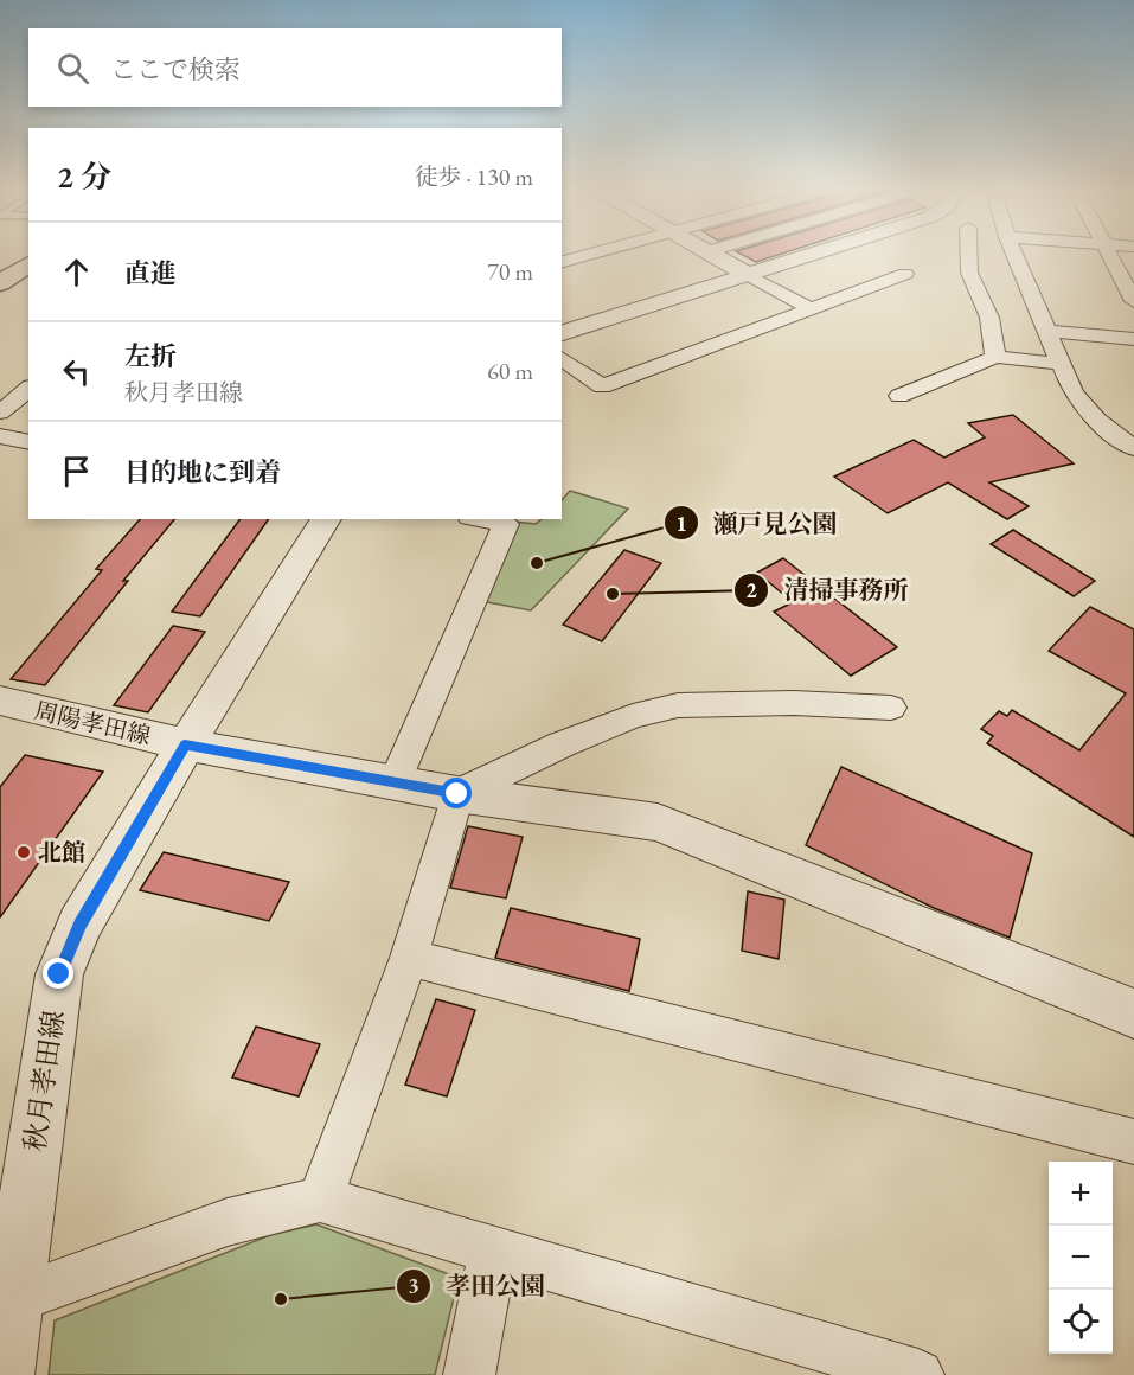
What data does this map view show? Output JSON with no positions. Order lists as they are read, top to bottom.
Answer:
{
  "streets": {
    "street": ["周陽孝田線", "秋月孝田線"]
  },
  "crossings": [
    ["周陽孝田線", "秋月孝田線"]
  ],
  "places": [
    "瀬戸見公園",
    "清掃事務所",
    "北館",
    "孝田公園"
  ],
  "page": {
    "search": "ここで検索",
    "heading": ["2 分", "徒歩 · 130 m"],
    "list": [
      ["直進", "70 m"],
      ["左折", "秋月孝田線", "60 m"],
      "目的地に到着"
    ],
    "map_buttons": ["+", "−"]
  }
}
